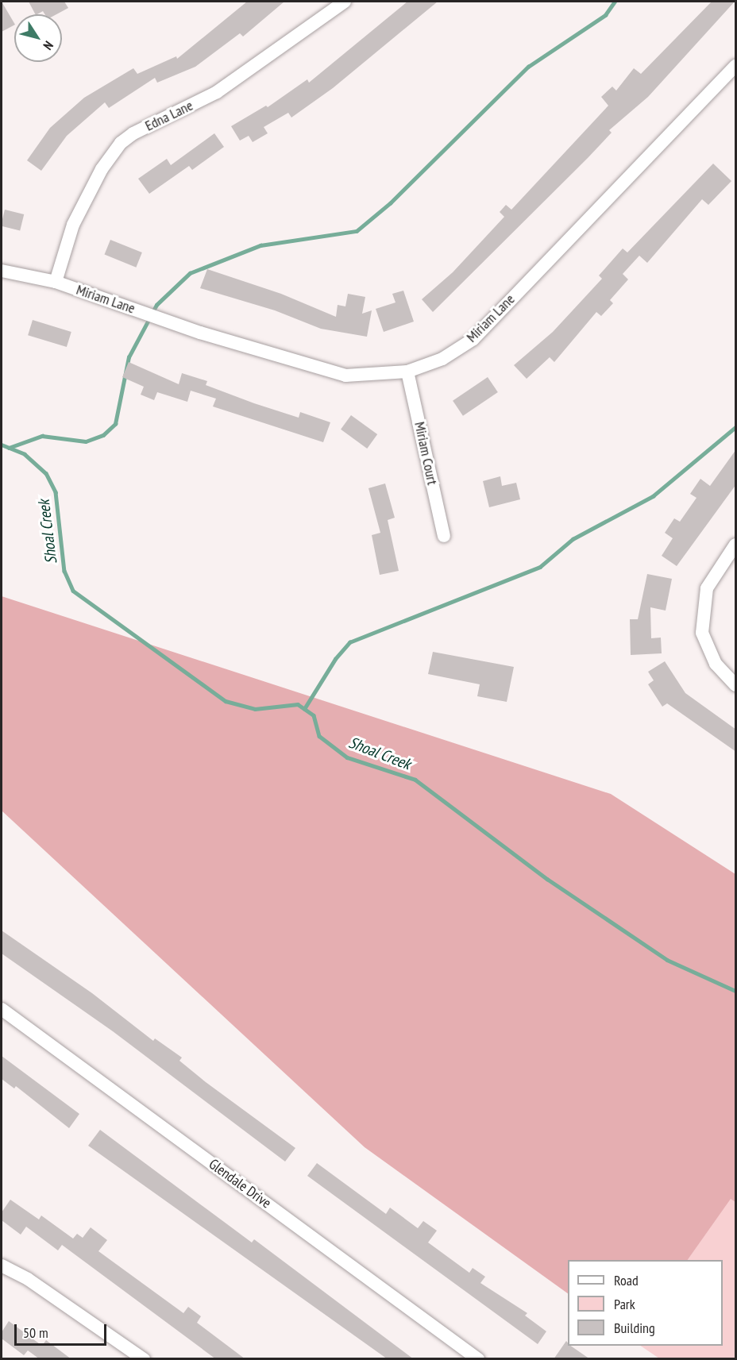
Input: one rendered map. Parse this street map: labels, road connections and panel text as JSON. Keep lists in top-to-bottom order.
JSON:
{
  "streets": {
    "street": [
      "Edna Lane",
      "Miriam Lane",
      "Miriam Court",
      "Glendale Drive"
    ]
  },
  "crossings": [
    ["Edna Lane", "Miriam Lane"],
    ["Miriam Lane", "Miriam Court"]
  ],
  "water": ["Shoal Creek"],
  "legend": ["Road", "Park", "Building"],
  "scale_bar": "50 m",
  "north": "bottom right"
}
